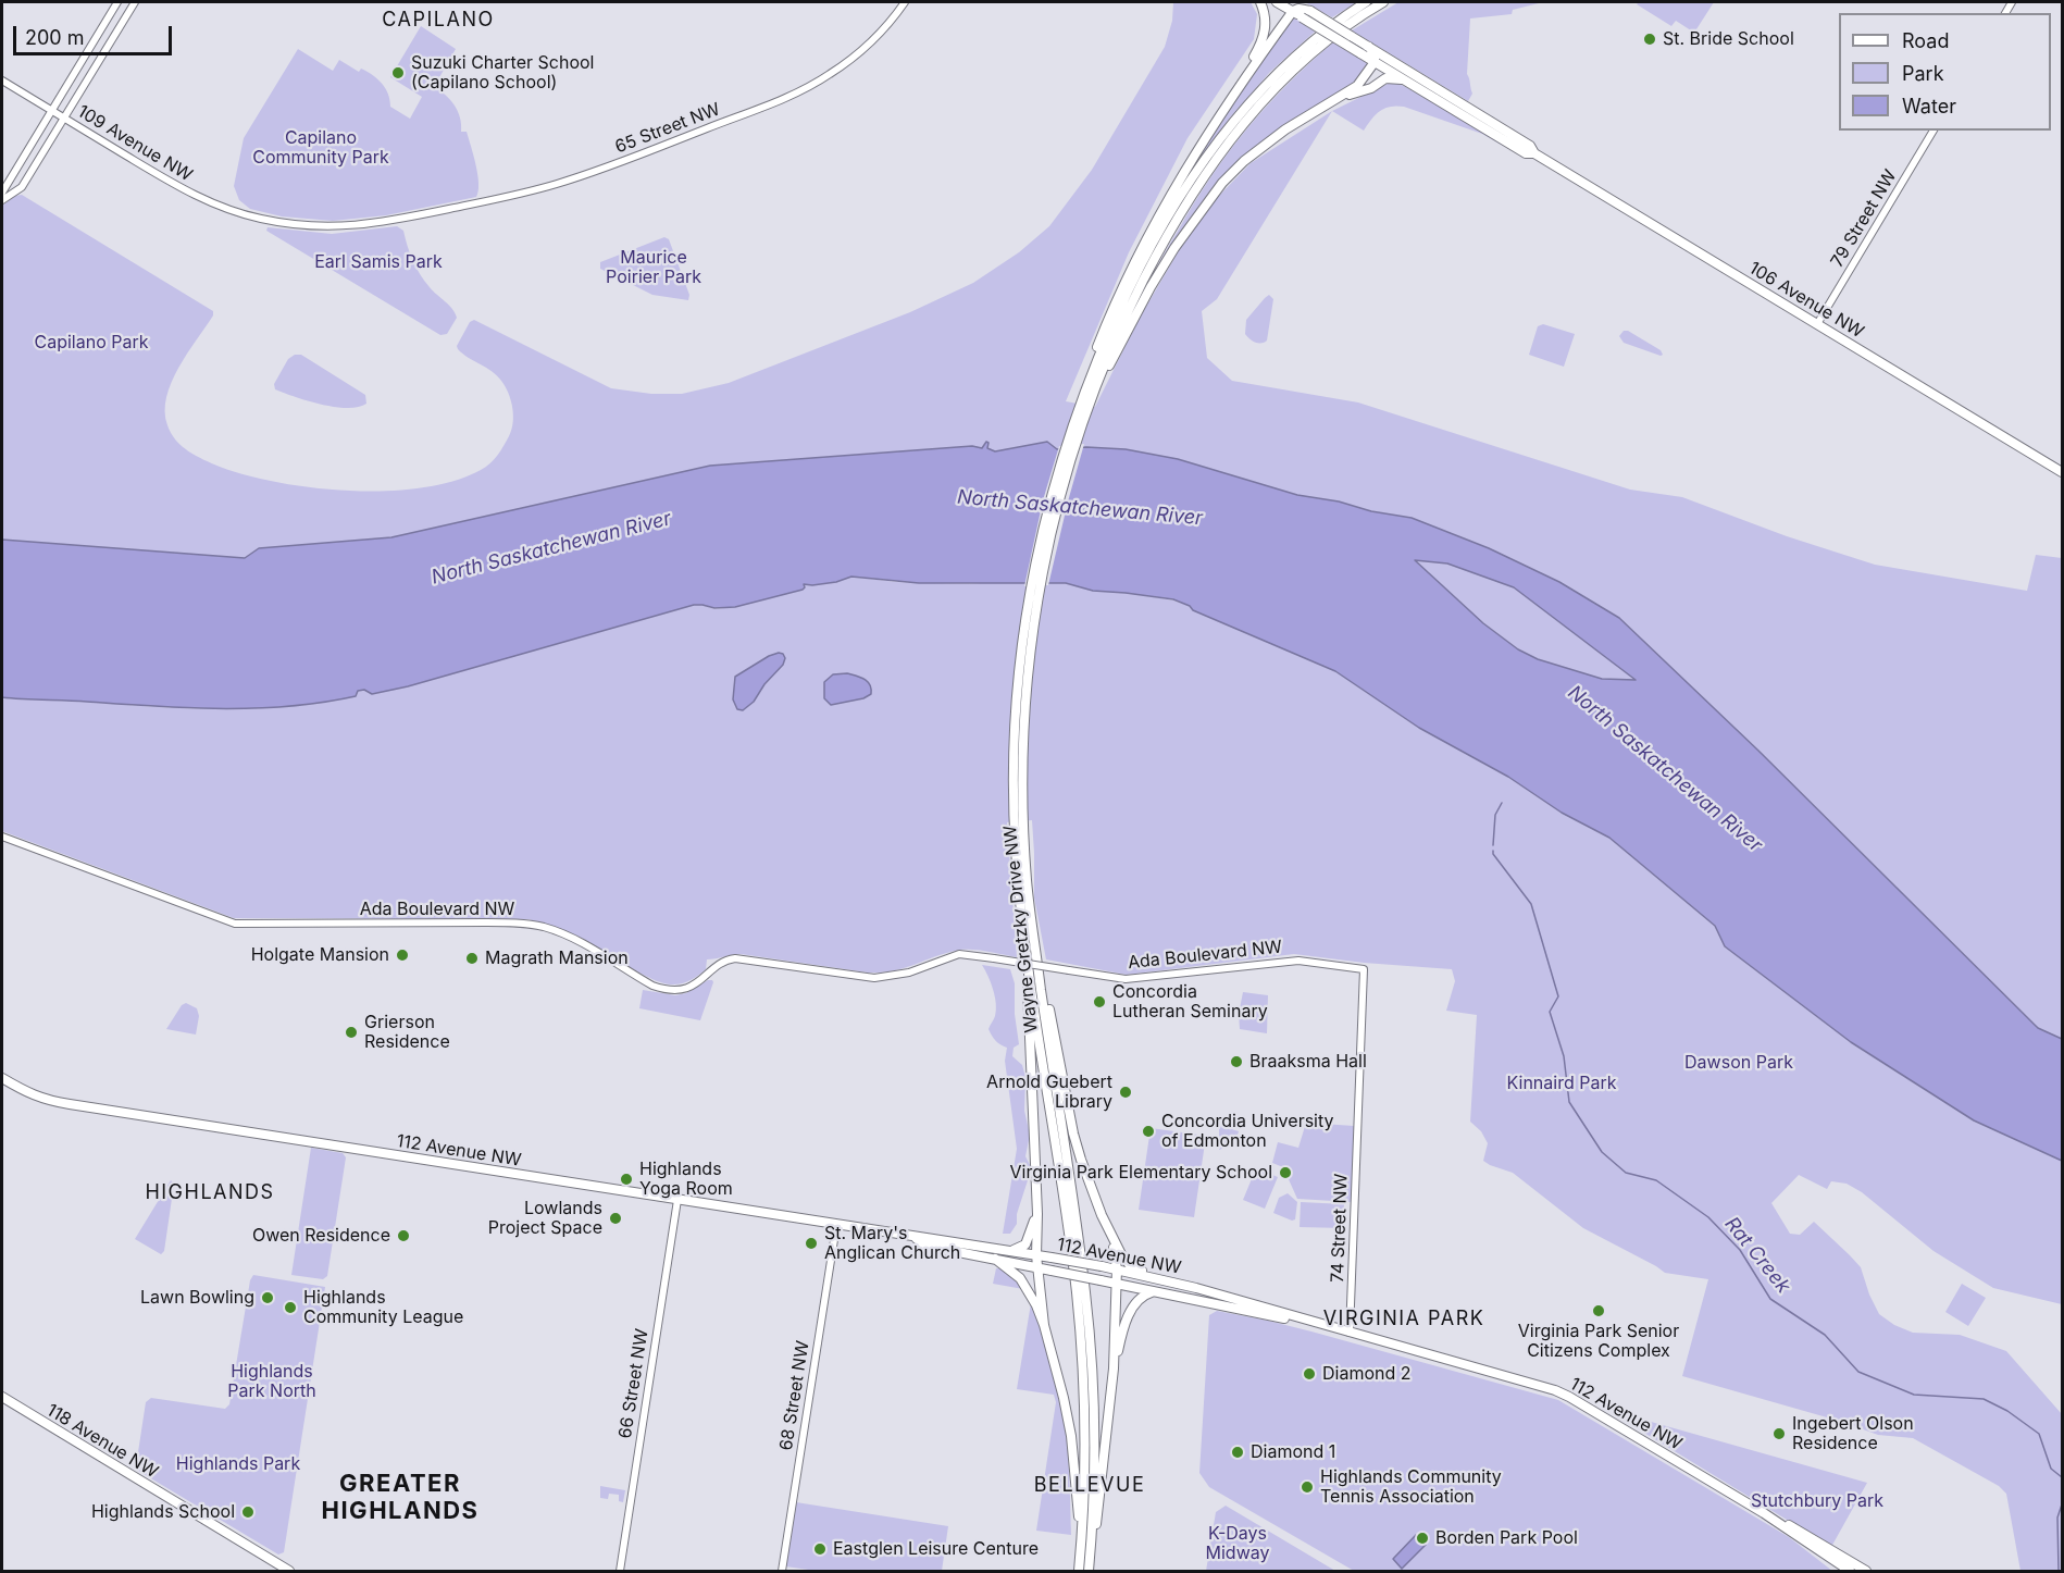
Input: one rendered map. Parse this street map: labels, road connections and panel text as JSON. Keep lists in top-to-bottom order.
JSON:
{
  "streets": {
    "main road": [
      "106 Avenue NW",
      "Wayne Gretzky Drive NW",
      "112 Avenue NW",
      "118 Avenue NW"
    ],
    "street": [
      "65 Street NW",
      "109 Avenue NW",
      "79 Street NW",
      "Ada Boulevard NW",
      "74 Street NW",
      "66 Street NW",
      "68 Street NW"
    ]
  },
  "crossings": [
    ["65 Street NW", "109 Avenue NW"],
    ["79 Street NW", "106 Avenue NW"],
    ["Ada Boulevard NW", "74 Street NW"],
    ["112 Avenue NW", "74 Street NW"],
    ["112 Avenue NW", "66 Street NW"],
    ["112 Avenue NW", "68 Street NW"]
  ],
  "districts": [
    "CAPILANO",
    "HIGHLANDS",
    "VIRGINIA PARK",
    "GREATER HIGHLANDS",
    "BELLEVUE"
  ],
  "water": ["North Saskatchewan River", "Rat Creek"],
  "parks": [
    "Capilano Community Park",
    "Maurice Poirier Park",
    "Earl Samis Park",
    "Capilano Park",
    "Dawson Park",
    "Kinnaird Park",
    "Highlands Park North",
    "Highlands Park",
    "Stutchbury Park",
    "K-Days Midway"
  ],
  "places": [
    "St. Bride School",
    "Suzuki Charter School (Capilano School)",
    "Holgate Mansion",
    "Magrath Mansion",
    "Concordia Lutheran Seminary",
    "Grierson Residence",
    "Braaksma Hall",
    "Arnold Guebert Library",
    "Concordia University of Edmonton",
    "Virginia Park Elementary School",
    "Highlands Yoga Room",
    "Lowlands Project Space",
    "Owen Residence",
    "St. Mary's Anglican Church",
    "Lawn Bowling",
    "Highlands Community League",
    "Virginia Park Senior Citizens Complex",
    "Diamond 2",
    "Ingebert Olson Residence",
    "Diamond 1",
    "Highlands Community Tennis Association",
    "Highlands School",
    "Borden Park Pool",
    "Eastglen Leisure Centure"
  ],
  "legend": ["Road", "Park", "Water"],
  "scale_bar": "200 m"
}
